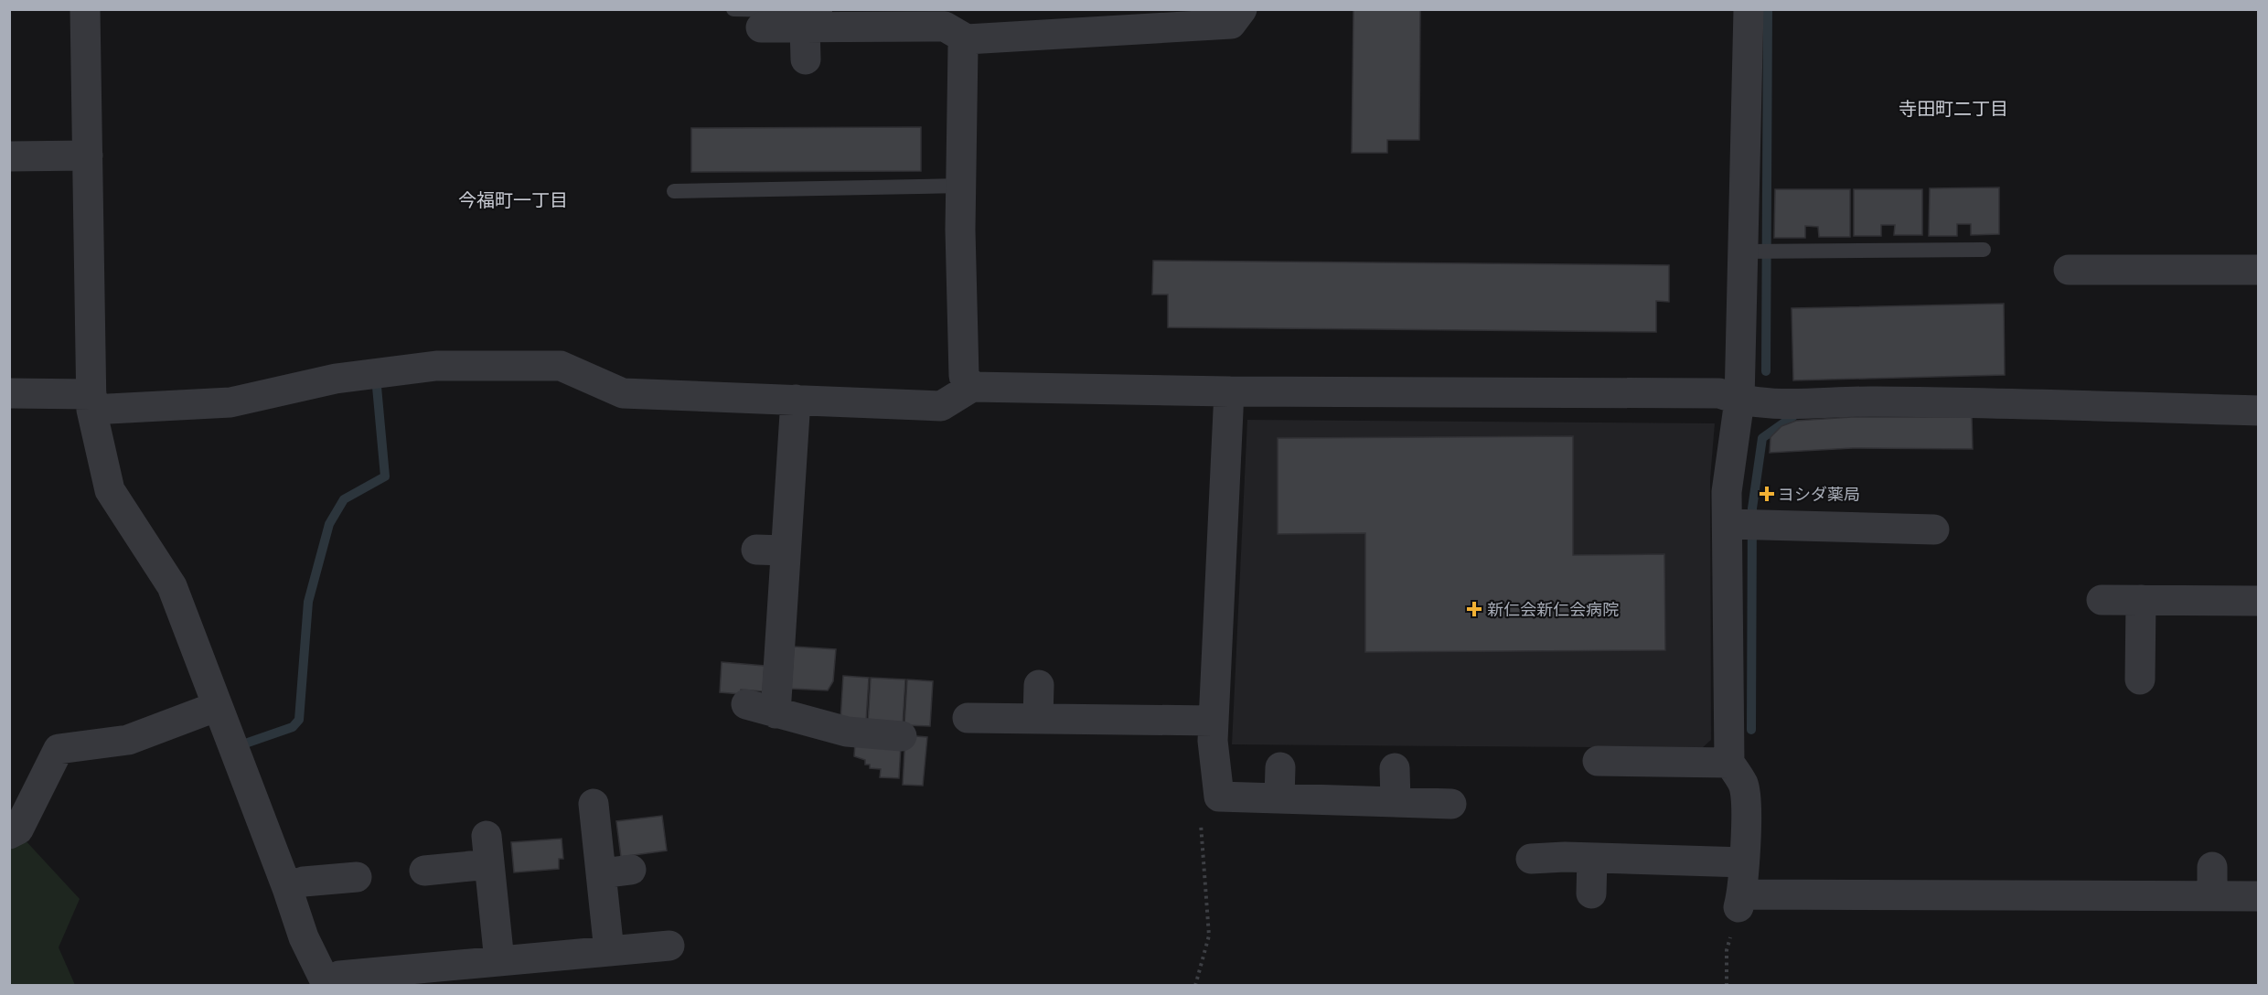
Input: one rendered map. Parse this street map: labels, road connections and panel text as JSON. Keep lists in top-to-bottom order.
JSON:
{
  "districts": ["寺田町二丁目", "今福町一丁目"],
  "places": {
    "health": ["ヨシダ薬局", "新仁会新仁会病院"]
  }
}
